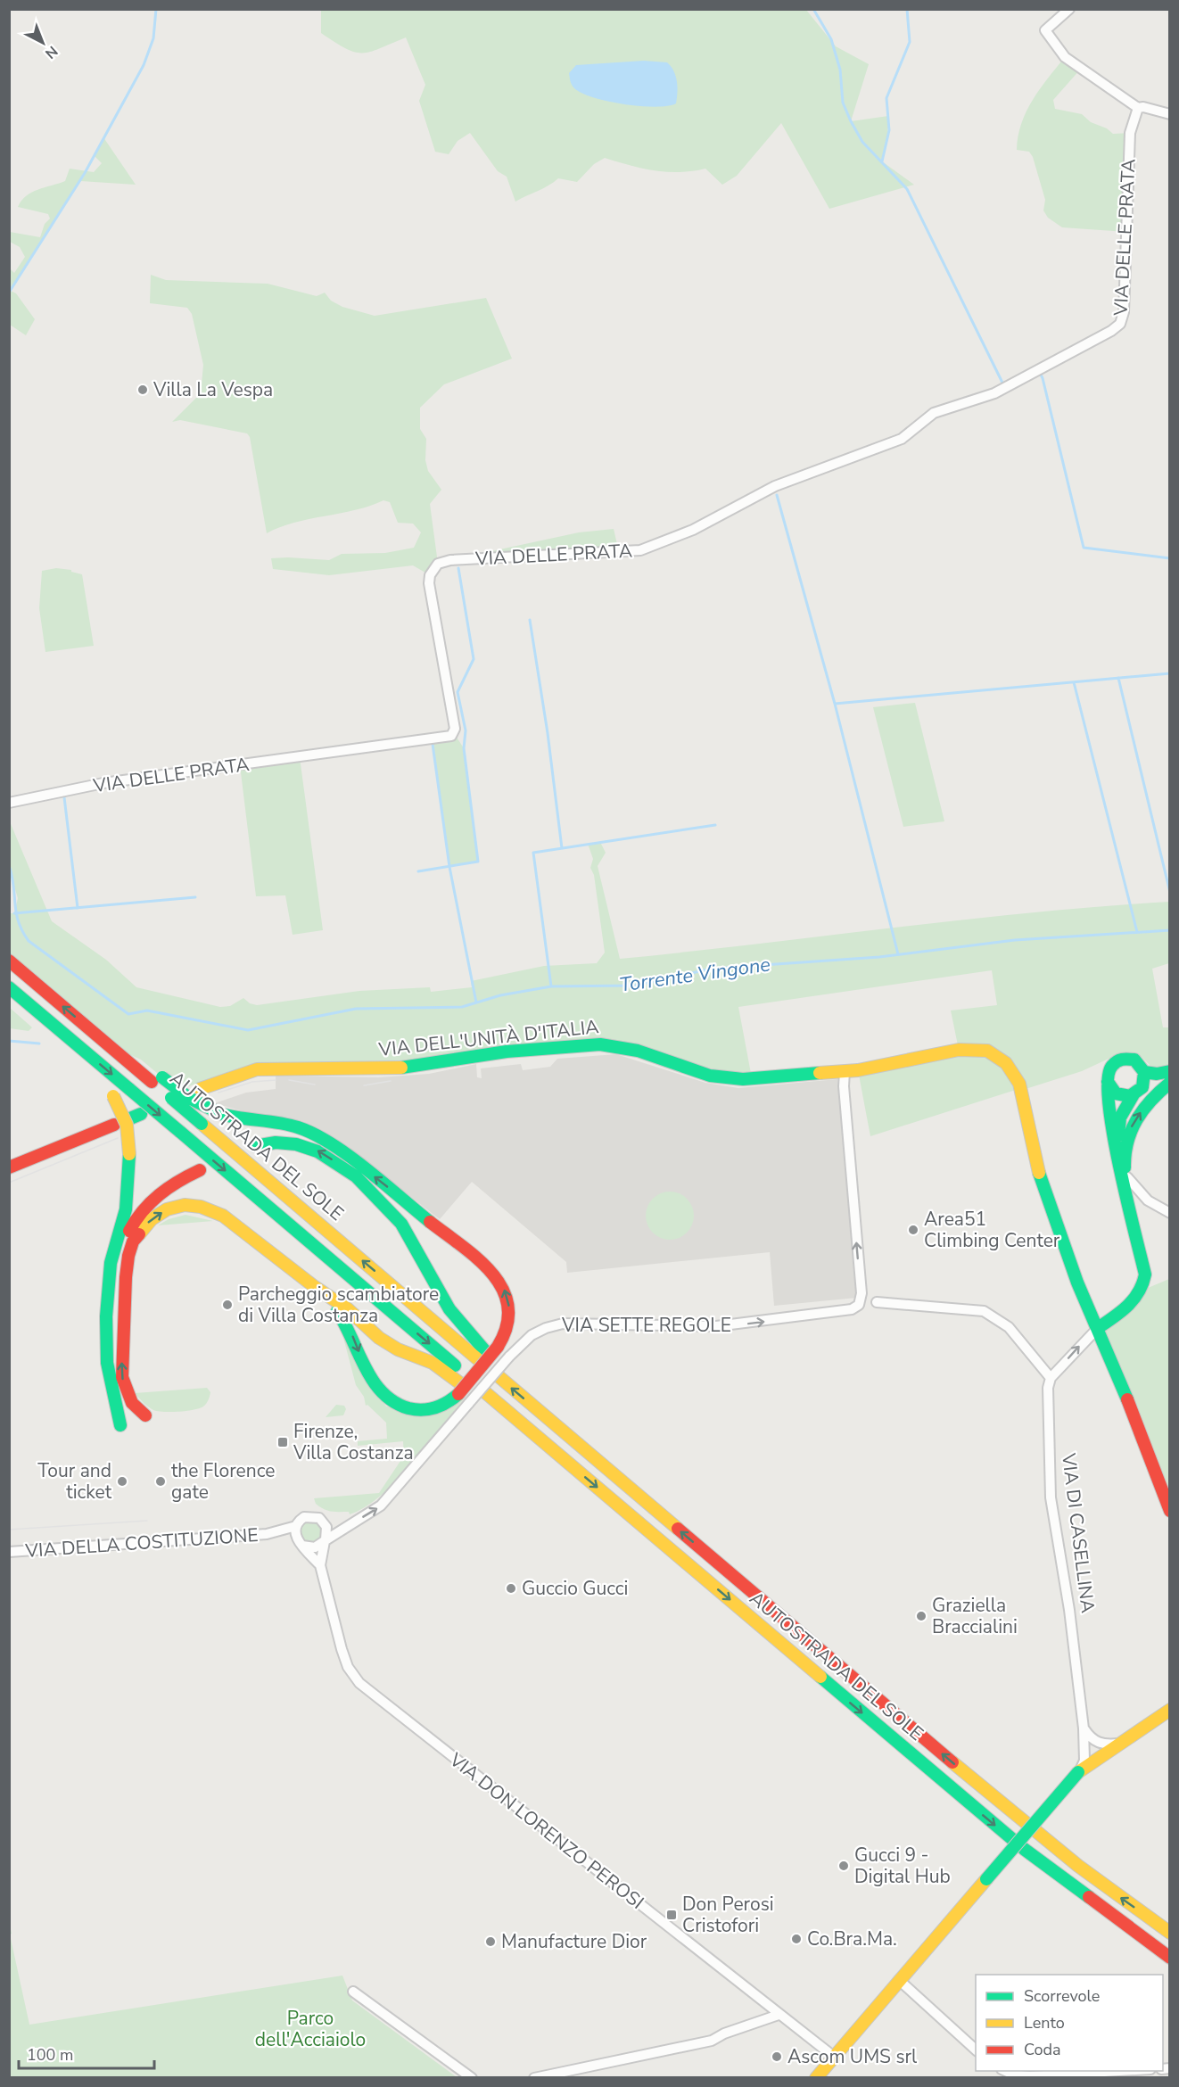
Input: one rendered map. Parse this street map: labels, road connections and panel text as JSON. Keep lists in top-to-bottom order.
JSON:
{
  "streets": {
    "main road": ["VIA DELL'UNITÀ D'ITALIA", "AUTOSTRADA DEL SOLE", "VIA DI CASELLINA"],
    "street": [
      "VIA DELLE PRATA",
      "VIA SETTE REGOLE",
      "VIA DELLA COSTITUZIONE",
      "VIA DON LORENZO PEROSI"
    ]
  },
  "crossings": [
    ["VIA DELL'UNITÀ D'ITALIA", "VIA SETTE REGOLE"],
    ["AUTOSTRADA DEL SOLE", "VIA SETTE REGOLE"],
    ["VIA SETTE REGOLE", "VIA DELLA COSTITUZIONE"],
    ["VIA SETTE REGOLE", "VIA DON LORENZO PEROSI"],
    ["VIA DI CASELLINA", "VIA DON LORENZO PEROSI"],
    ["VIA DELLA COSTITUZIONE", "VIA DON LORENZO PEROSI"]
  ],
  "one_way": ["VIA SETTE REGOLE"],
  "water": ["Torrente Vingone"],
  "parks": ["Parco dell'Acciaiolo"],
  "places": {
    "other": [
      "Villa La Vespa",
      "Area51 Climbing Center",
      "Parcheggio scambiatore di Villa Costanza",
      "Tour and ticket",
      "the Florence gate",
      "Guccio Gucci",
      "Graziella Braccialini",
      "Gucci 9 - Digital Hub",
      "Co.Bra.Ma.",
      "Manufacture Dior",
      "Ascom UMS srl"
    ],
    "transit": ["Firenze, Villa Costanza", "Don Perosi Cristofori"]
  },
  "legend": ["Scorrevole", "Lento", "Coda"],
  "scale_bar": "100 m",
  "north": "bottom right"
}
